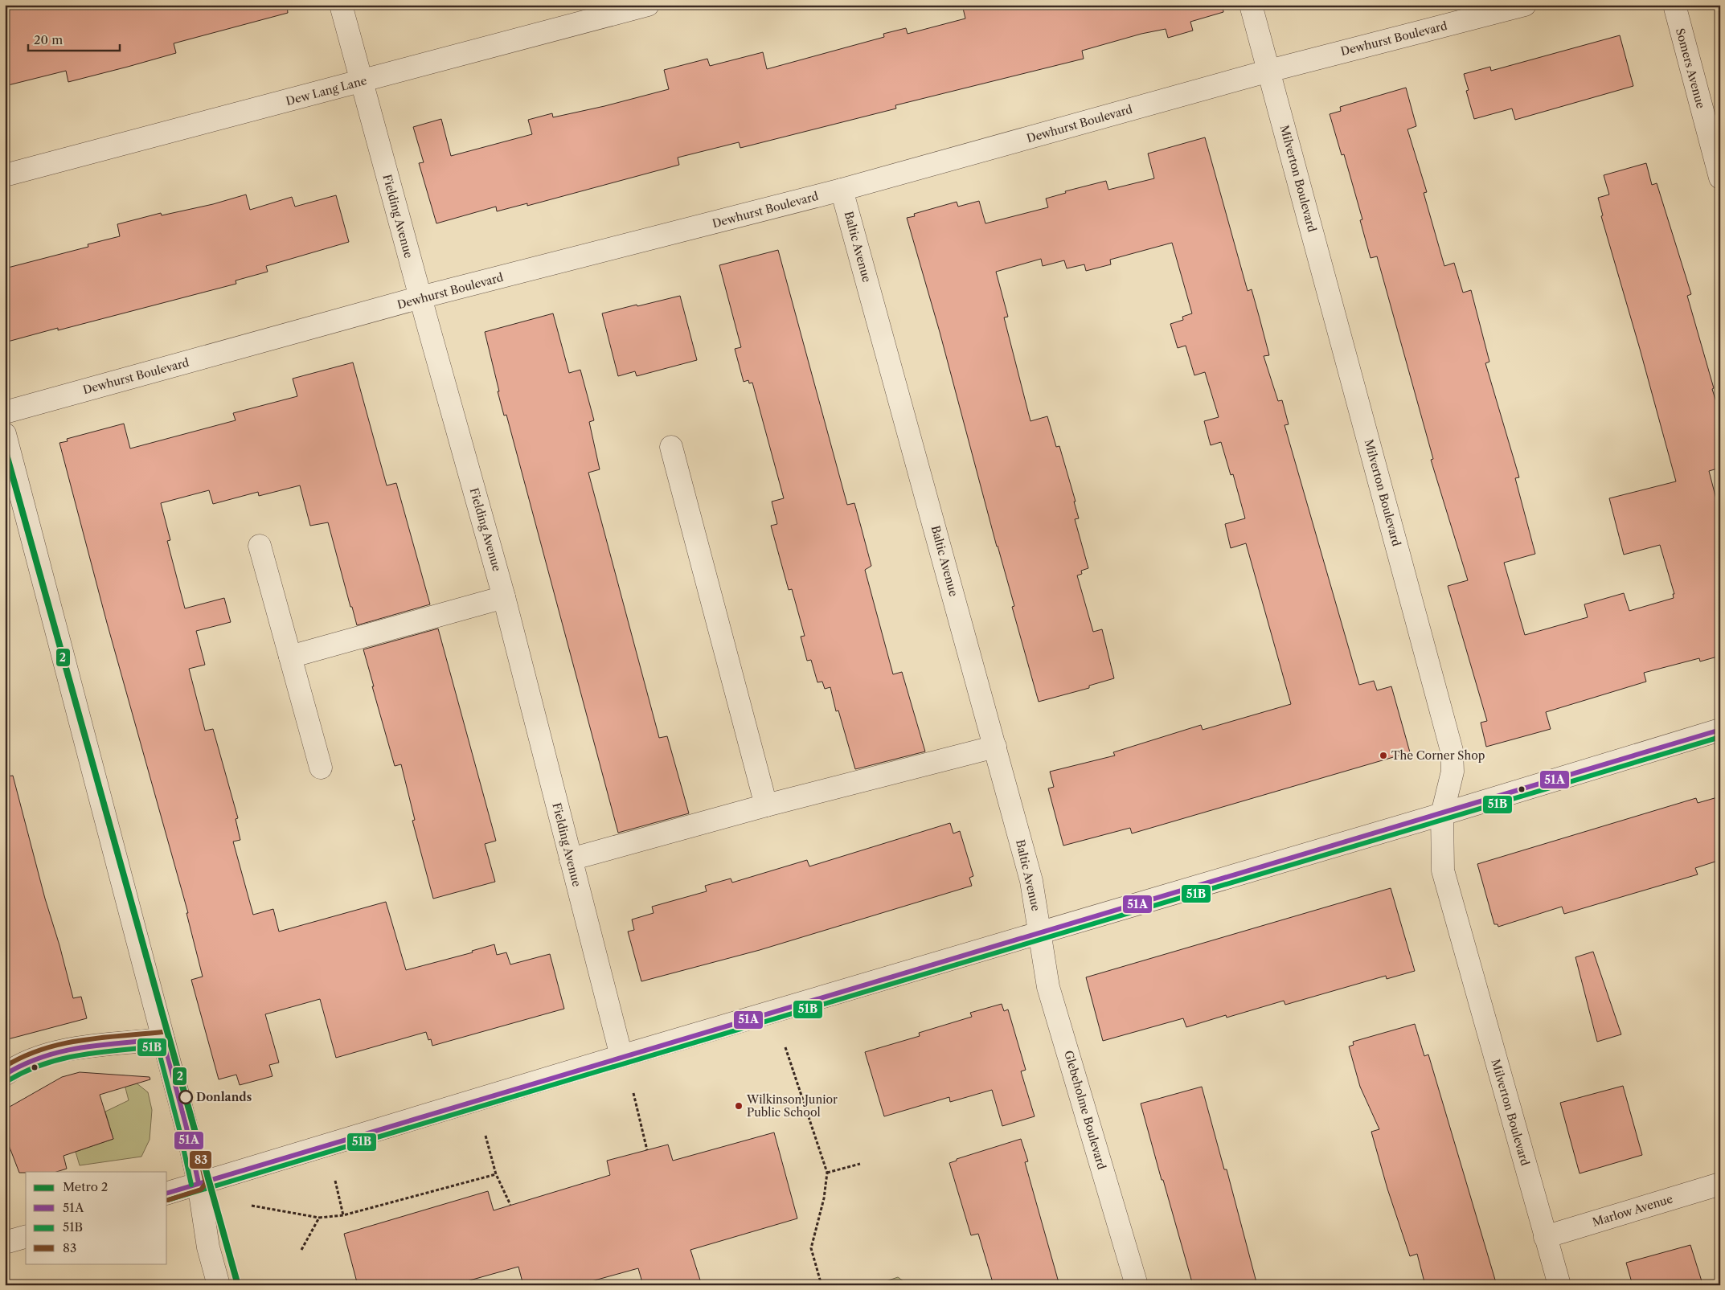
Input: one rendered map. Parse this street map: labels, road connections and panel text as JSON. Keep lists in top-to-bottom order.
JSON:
{
  "streets": {
    "street": [
      "Dewhurst Boulevard",
      "Somers Avenue",
      "Dew Lang Lane",
      "Milverton Boulevard",
      "Fielding Avenue",
      "Baltic Avenue",
      "Glebeholme Boulevard",
      "Marlow Avenue"
    ]
  },
  "crossings": [
    ["Dewhurst Boulevard", "Milverton Boulevard"],
    ["Dewhurst Boulevard", "Fielding Avenue"],
    ["Dewhurst Boulevard", "Baltic Avenue"],
    ["Dew Lang Lane", "Fielding Avenue"],
    ["Milverton Boulevard", "Marlow Avenue"],
    ["Baltic Avenue", "Glebeholme Boulevard"]
  ],
  "places": ["The Corner Shop", "Donlands", "Wilkinson Junior Public School"],
  "lines": [
    "metro line 2",
    "transit line 51A",
    "transit line 51B",
    "transit line 83"
  ],
  "legend": [
    "Metro 2",
    "51A",
    "51B",
    "83"
  ],
  "scale_bar": "20 m"
}
